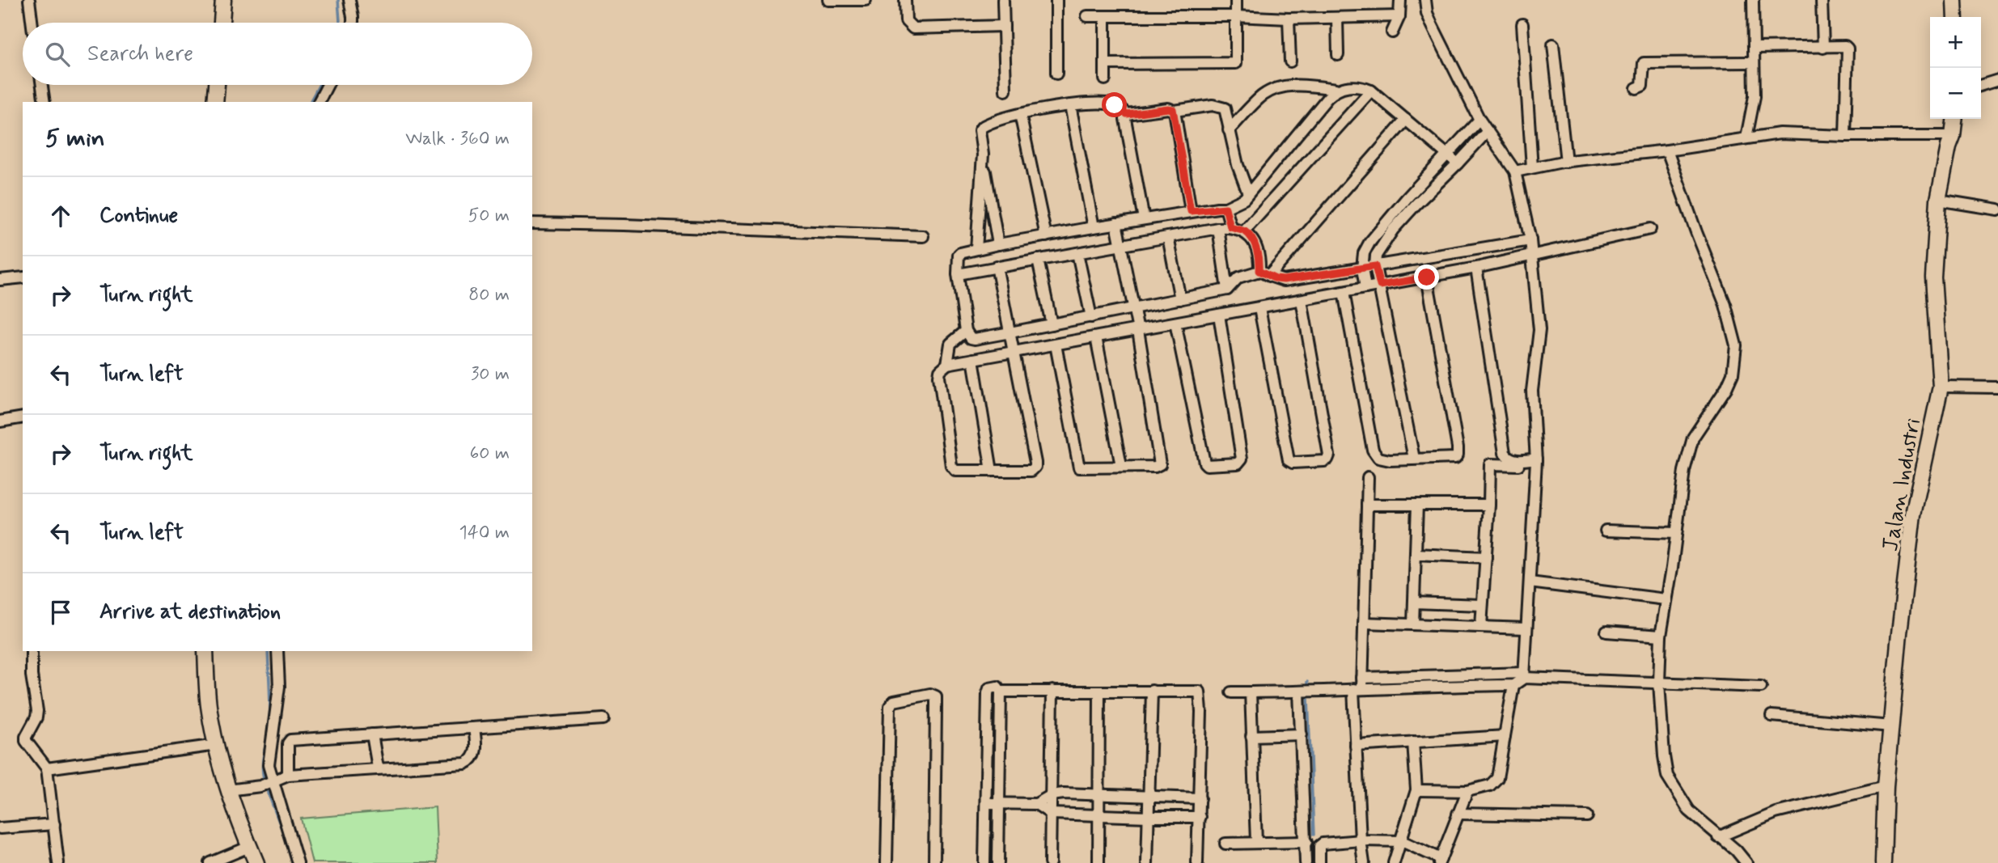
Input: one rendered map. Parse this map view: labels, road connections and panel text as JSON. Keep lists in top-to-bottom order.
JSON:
{
  "streets": {
    "street": ["Jalan Industri"]
  },
  "page": {
    "map_buttons": ["+", "−"],
    "search": "Search here",
    "heading": ["5 min", "Walk · 360 m"],
    "list": [
      ["Continue", "50 m"],
      ["Turn right", "80 m"],
      ["Turn left", "30 m"],
      ["Turn right", "60 m"],
      ["Turn left", "140 m"],
      "Arrive at destination"
    ]
  }
}
